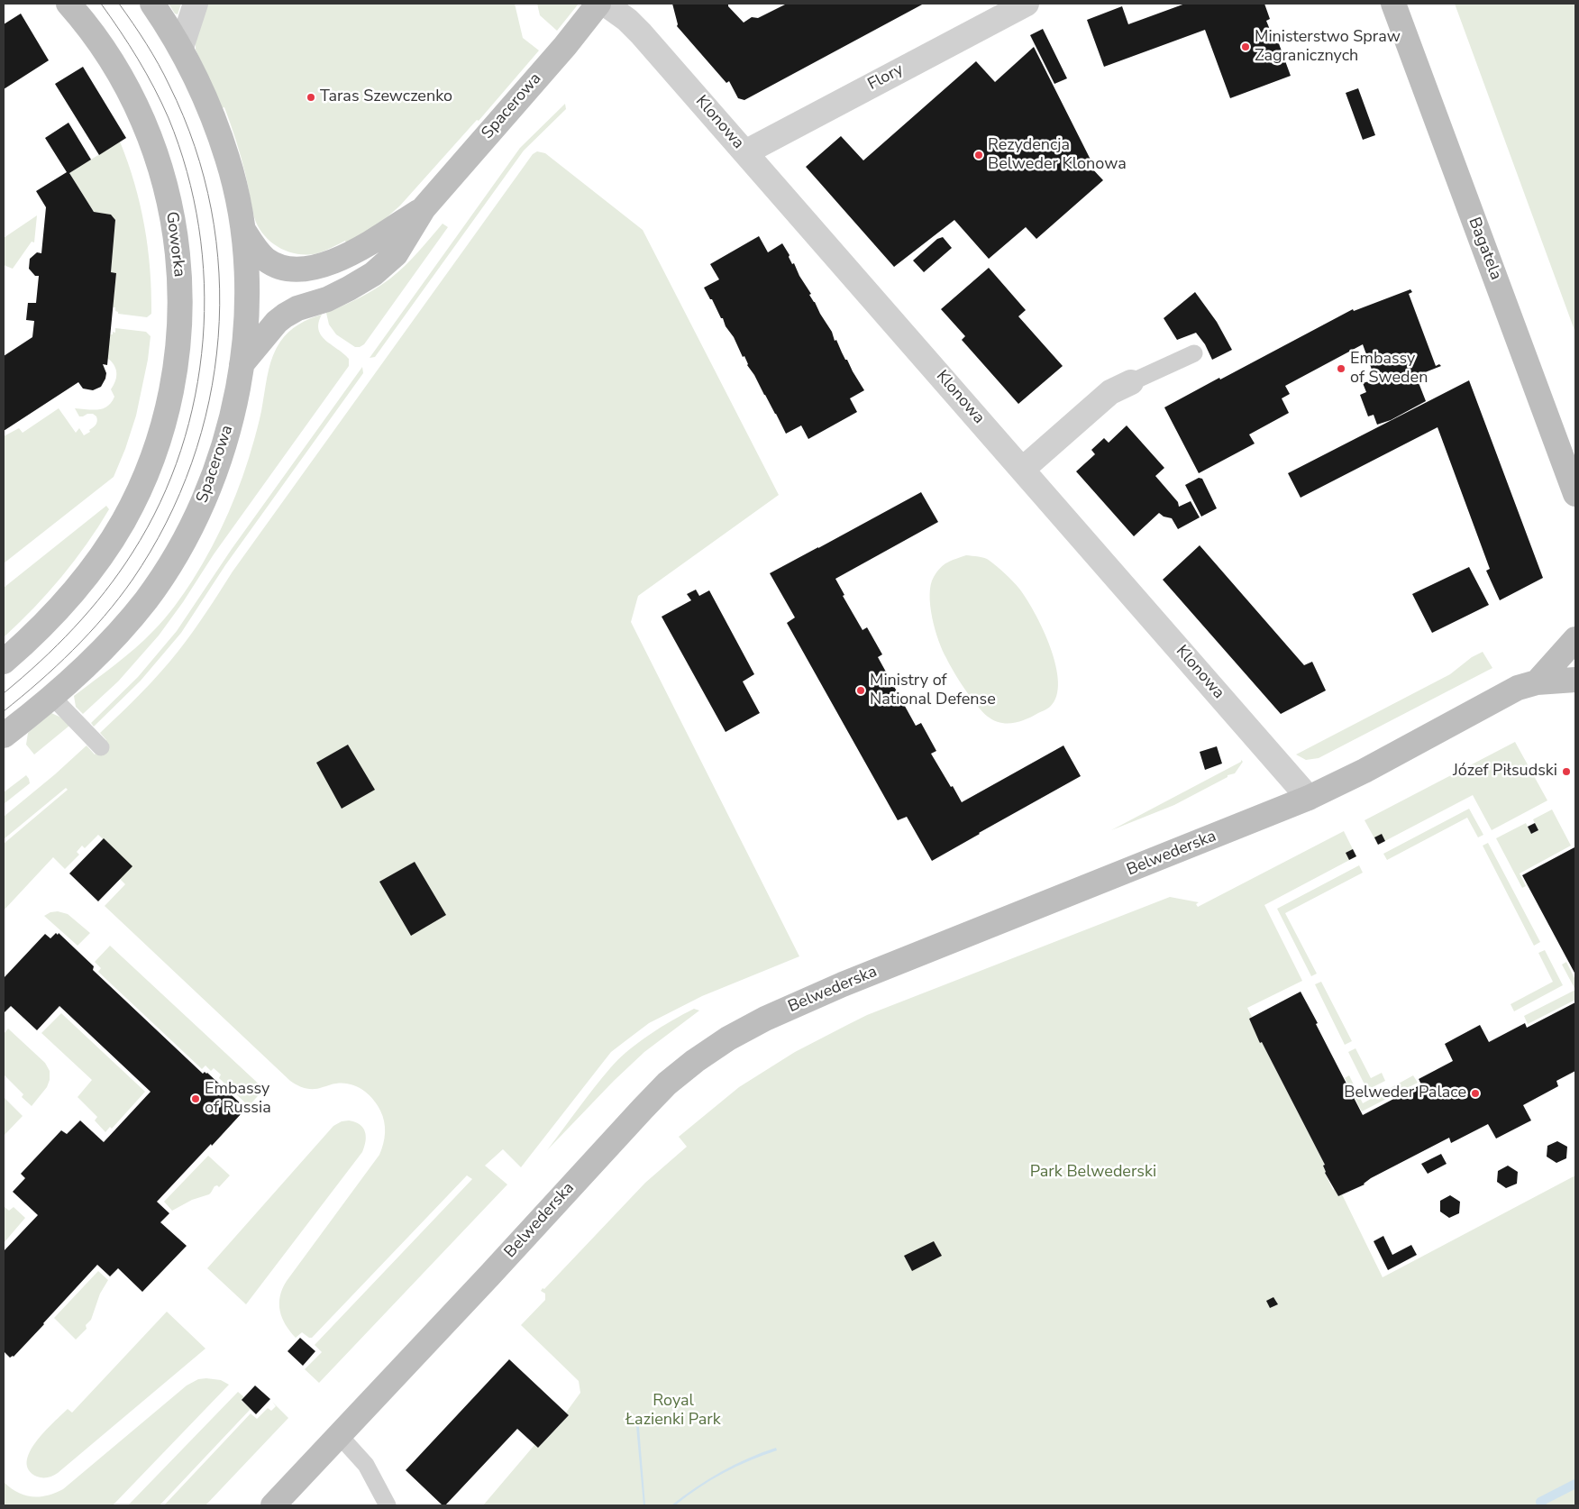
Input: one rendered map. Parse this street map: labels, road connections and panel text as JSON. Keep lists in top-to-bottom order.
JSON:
{
  "streets": {
    "street": [
      "Flory",
      "Spacerowa",
      "Klonowa",
      "Goworka",
      "Bagatela",
      "Belwederska"
    ]
  },
  "crossings": [
    ["Flory", "Klonowa"],
    ["Klonowa", "Belwederska"]
  ],
  "parks": ["Park Belwederski", "Royal Łazienki Park"],
  "places": [
    "Ministerstwo Spraw Zagranicznych",
    "Taras Szewczenko",
    "Rezydencja Belweder Klonowa",
    "Embassy of Sweden",
    "Ministry of National Defense",
    "Józef Piłsudski",
    "Belweder Palace",
    "Embassy of Russia"
  ]
}
